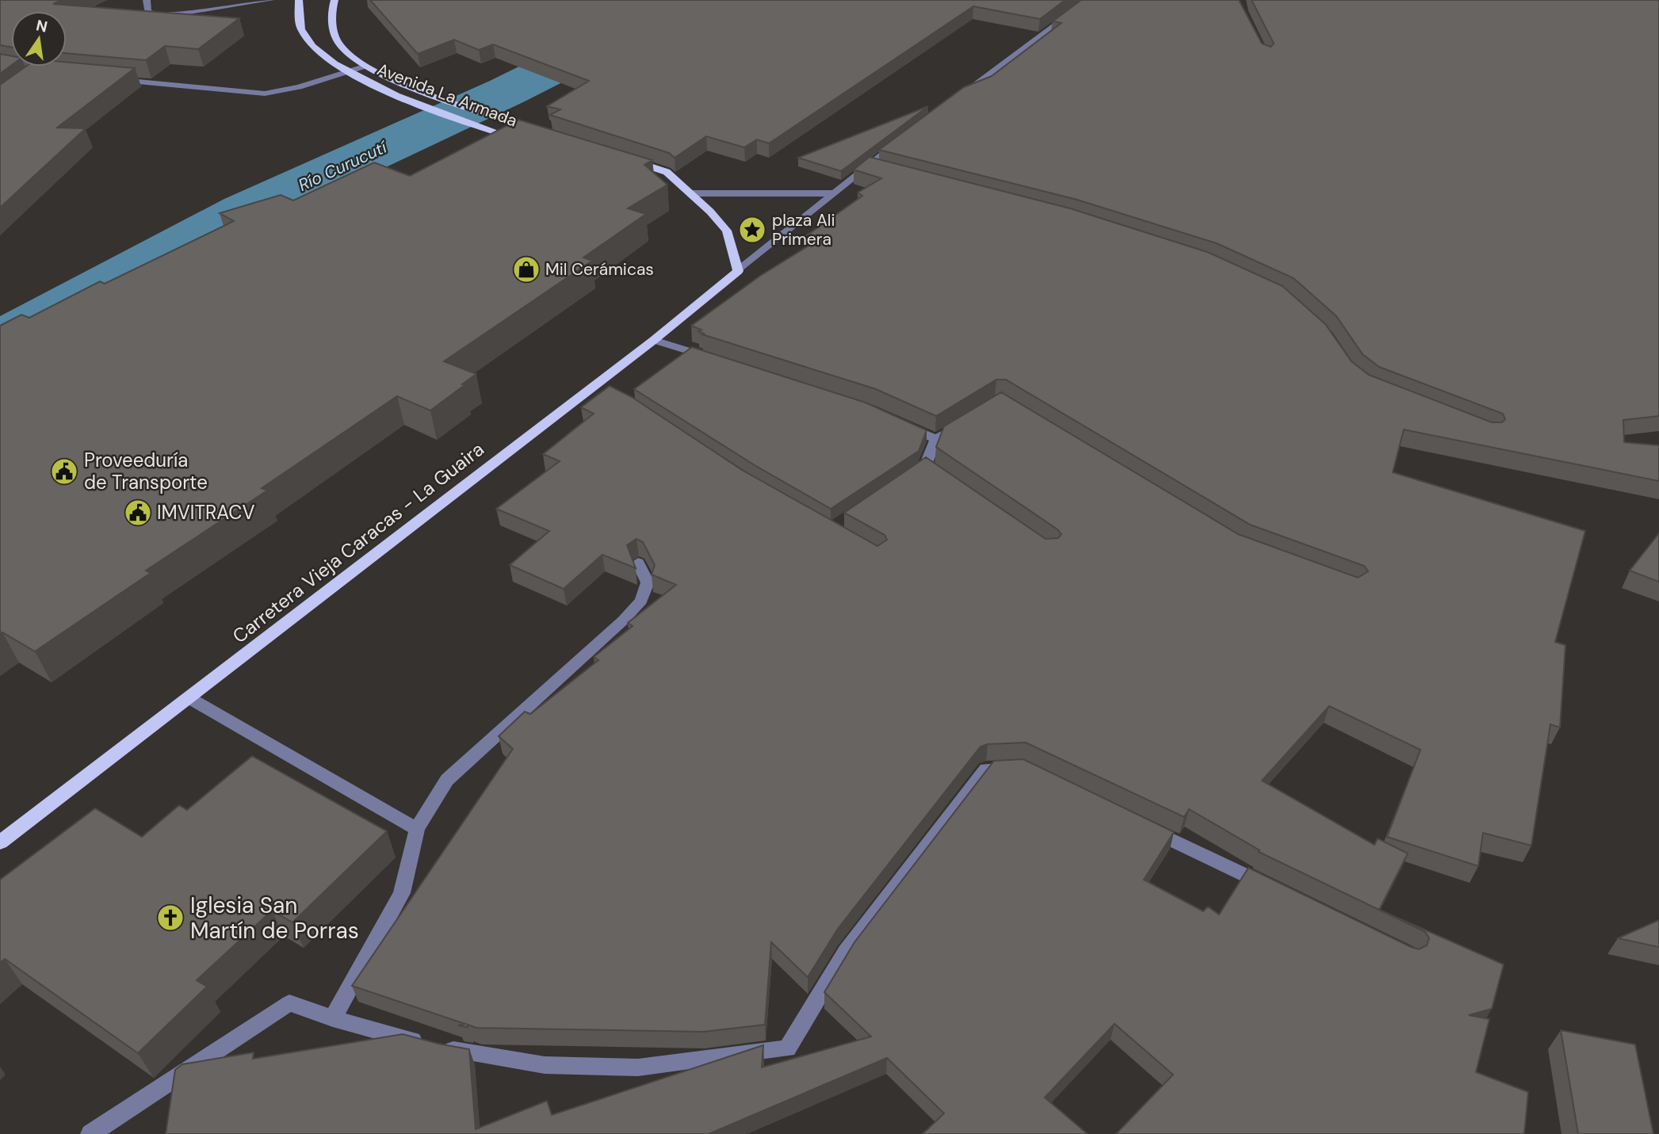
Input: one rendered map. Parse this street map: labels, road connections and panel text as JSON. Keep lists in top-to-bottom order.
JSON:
{
  "streets": {
    "main road": ["Avenida La Armada", "Carretera Vieja Caracas - La Guaira"]
  },
  "water": ["Río Curucutí"],
  "places": {
    "place": ["plaza Ali Primera"],
    "shop": ["Mil Cerámicas"],
    "public building": ["Proveeduría de Transporte", "IMVITRACV"],
    "church": ["Iglesia San Martín de Porras"]
  },
  "north": "top"
}
